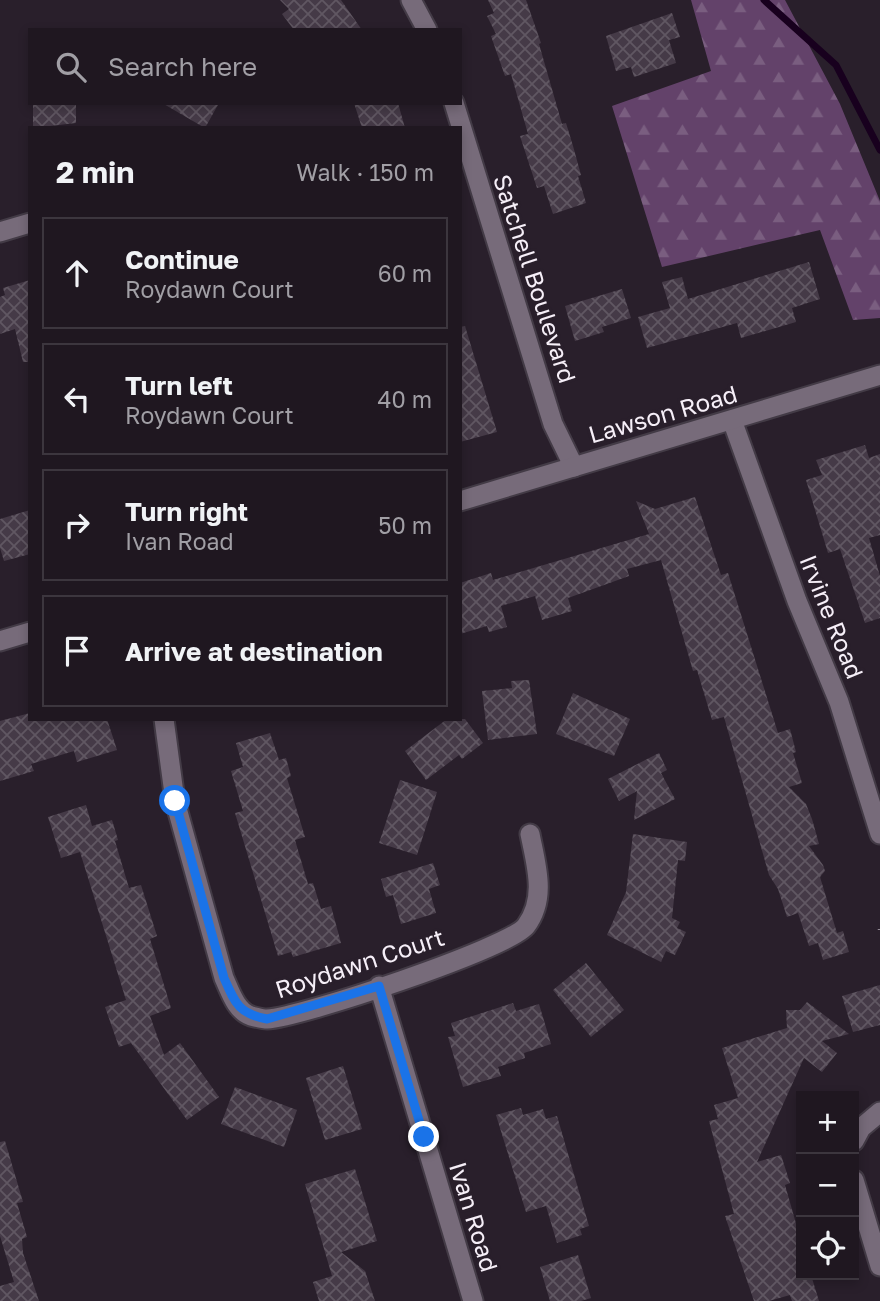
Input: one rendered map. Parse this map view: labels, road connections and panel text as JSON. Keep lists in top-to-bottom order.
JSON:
{
  "streets": {
    "street": [
      "Satchell Boulevard",
      "Lawson Road",
      "Irvine Road",
      "Roydawn Court",
      "Ivan Road"
    ]
  },
  "crossings": [
    ["Satchell Boulevard", "Lawson Road"],
    ["Lawson Road", "Irvine Road"],
    ["Roydawn Court", "Ivan Road"]
  ],
  "page": {
    "search": "Search here",
    "heading": ["2 min", "Walk · 150 m"],
    "list": [
      ["Continue", "Roydawn Court", "60 m"],
      ["Turn left", "Roydawn Court", "40 m"],
      ["Turn right", "Ivan Road", "50 m"],
      "Arrive at destination"
    ],
    "map_buttons": ["+", "−"]
  }
}
